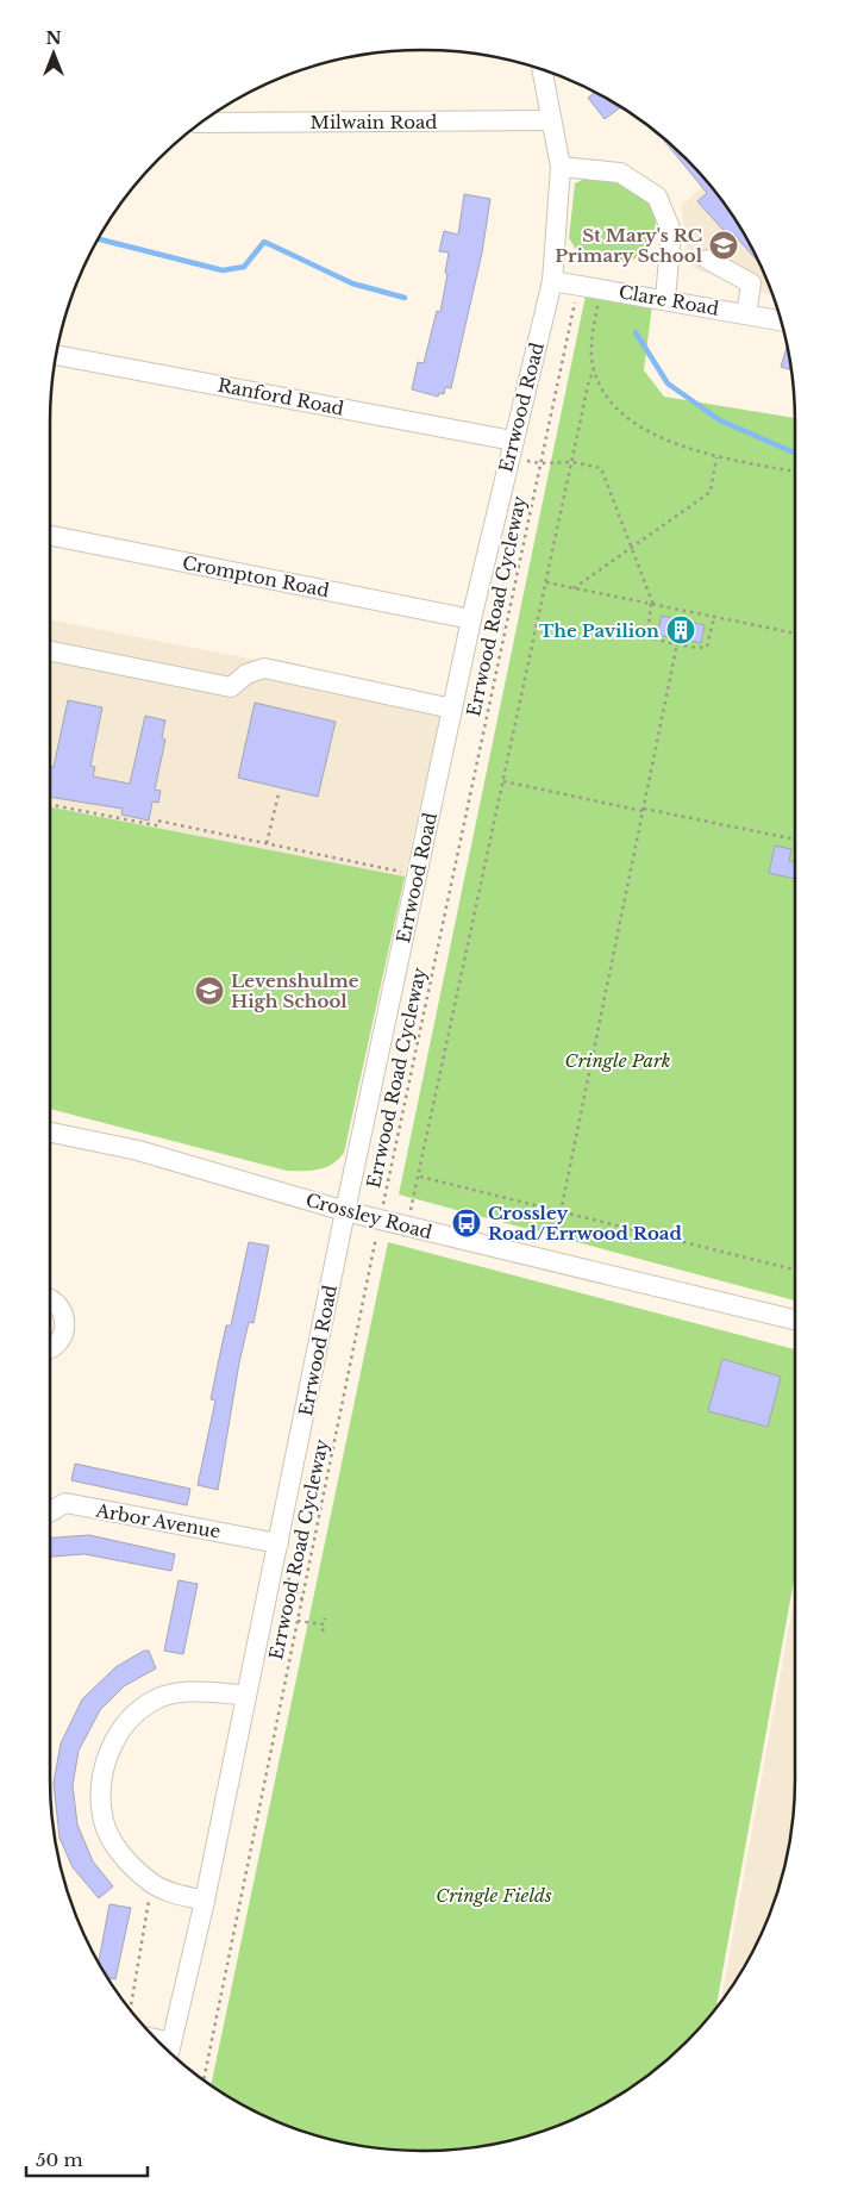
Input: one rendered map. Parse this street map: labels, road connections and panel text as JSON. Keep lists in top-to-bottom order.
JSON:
{
  "streets": {
    "street": [
      "Milwain Road",
      "Clare Road",
      "Ranford Road",
      "Errwood Road",
      "Crompton Road",
      "Crossley Road",
      "Arbor Avenue"
    ],
    "path": ["Errwood Road Cycleway"]
  },
  "crossings": [
    ["Milwain Road", "Errwood Road"],
    ["Clare Road", "Errwood Road"],
    ["Clare Road", "Errwood Road Cycleway"],
    ["Ranford Road", "Errwood Road"],
    ["Errwood Road", "Crompton Road"],
    ["Errwood Road", "Crossley Road"],
    ["Errwood Road", "Arbor Avenue"],
    ["Errwood Road Cycleway", "Crossley Road"]
  ],
  "parks": ["Cringle Park", "Cringle Fields"],
  "places": {
    "school or university": ["St Mary's RC Primary School", "Levenshulme High School"],
    "building": ["The Pavilion"],
    "bus stop": ["Crossley Road/Errwood Road"]
  },
  "scale_bar": "50 m",
  "north": "top"
}
